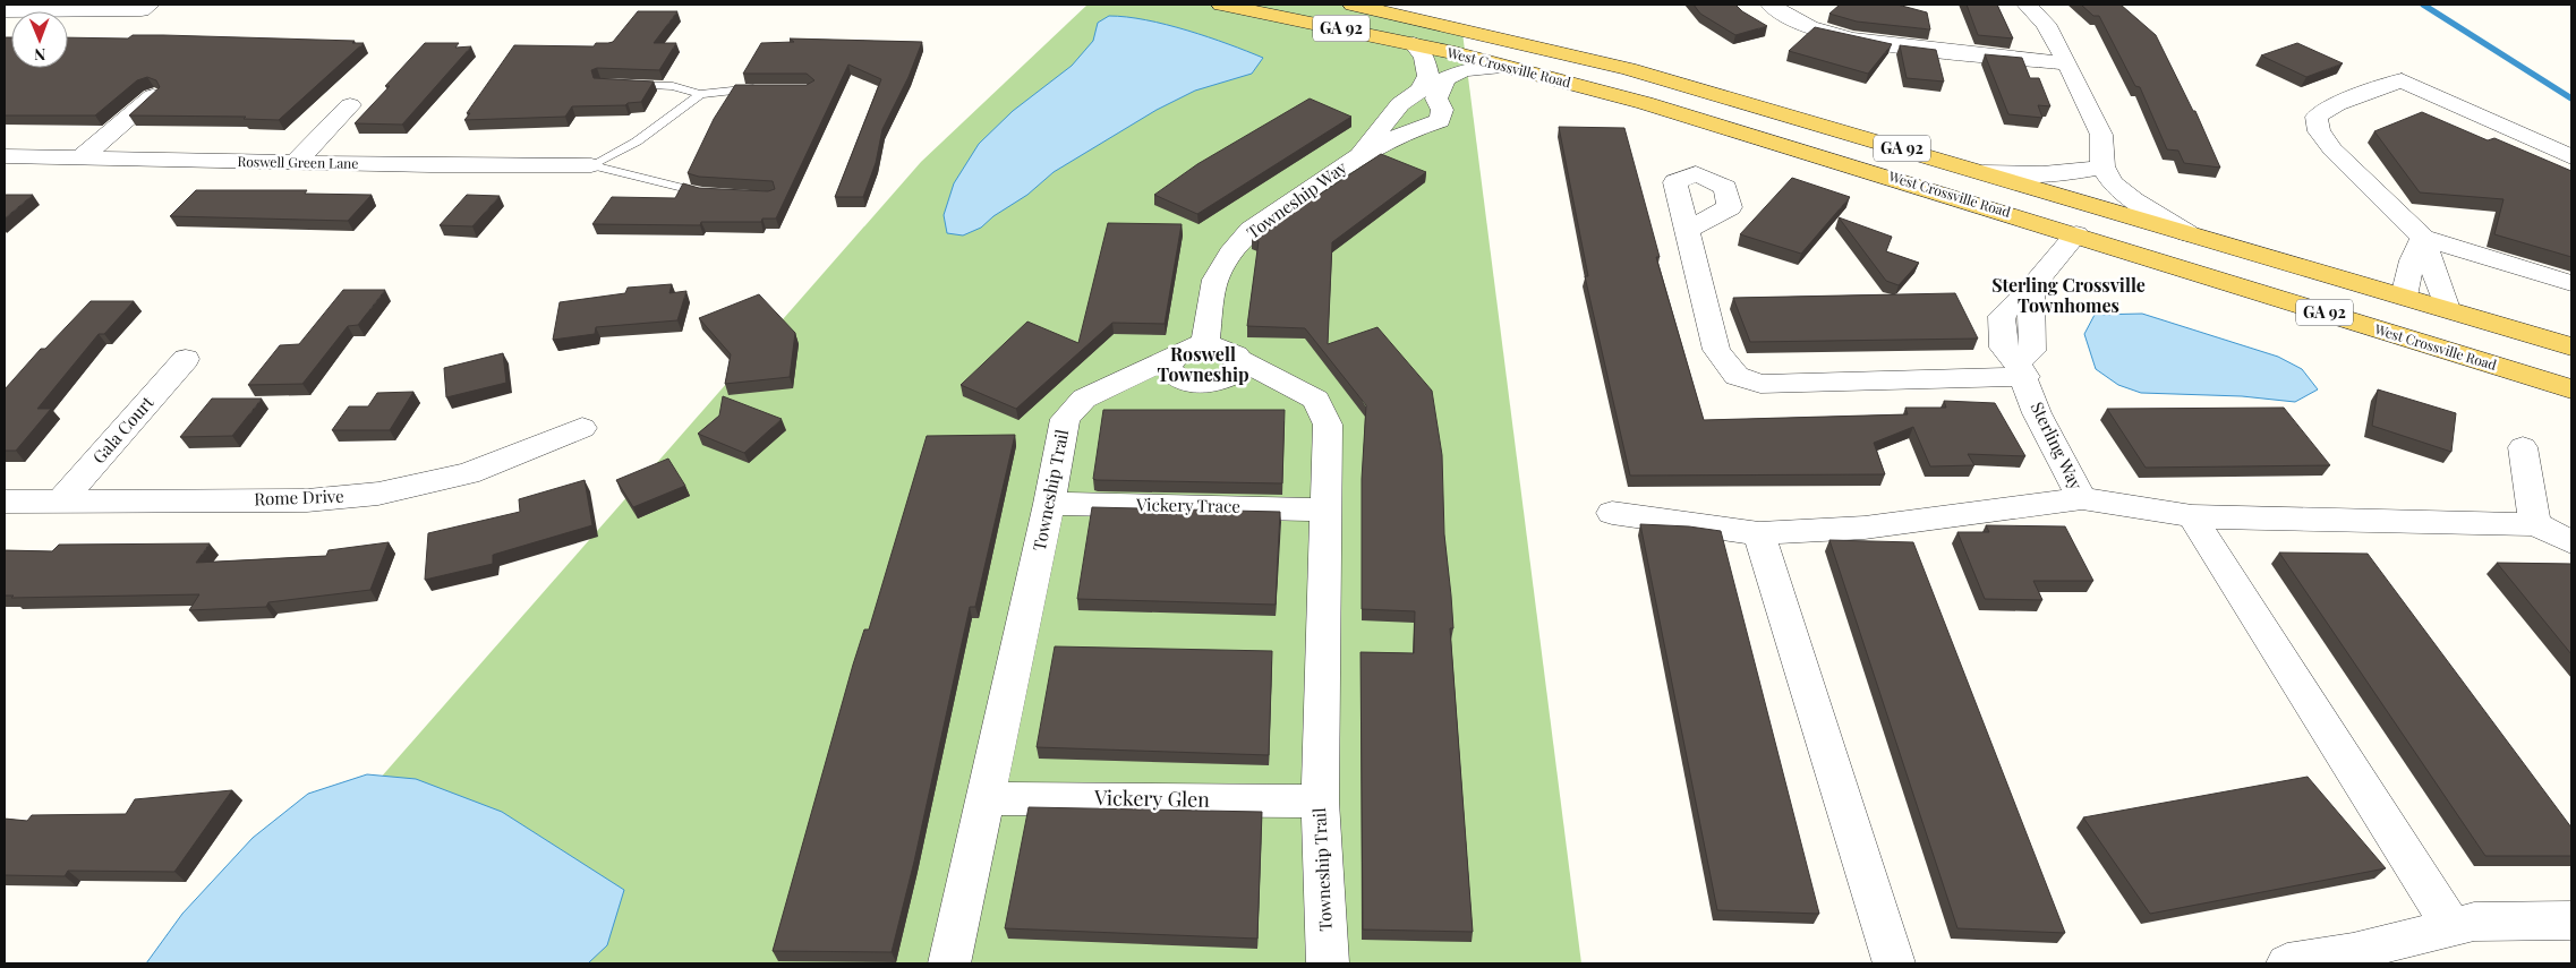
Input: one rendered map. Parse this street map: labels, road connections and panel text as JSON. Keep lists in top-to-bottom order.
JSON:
{
  "streets": {
    "main road": ["GA 92", "West Crossville Road"],
    "street": [
      "Roswell Green Lane",
      "Towneship Way",
      "Gala Court",
      "Sterling Way",
      "Towneship Trail",
      "Rome Drive",
      "Vickery Trace",
      "Vickery Glen"
    ]
  },
  "crossings": [
    ["Towneship Way", "Towneship Trail"],
    ["Gala Court", "Rome Drive"],
    ["Towneship Trail", "Vickery Trace"],
    ["Towneship Trail", "Vickery Glen"]
  ],
  "districts": ["Sterling Crossville Townhomes", "Roswell Towneship"],
  "north": "bottom"
}
